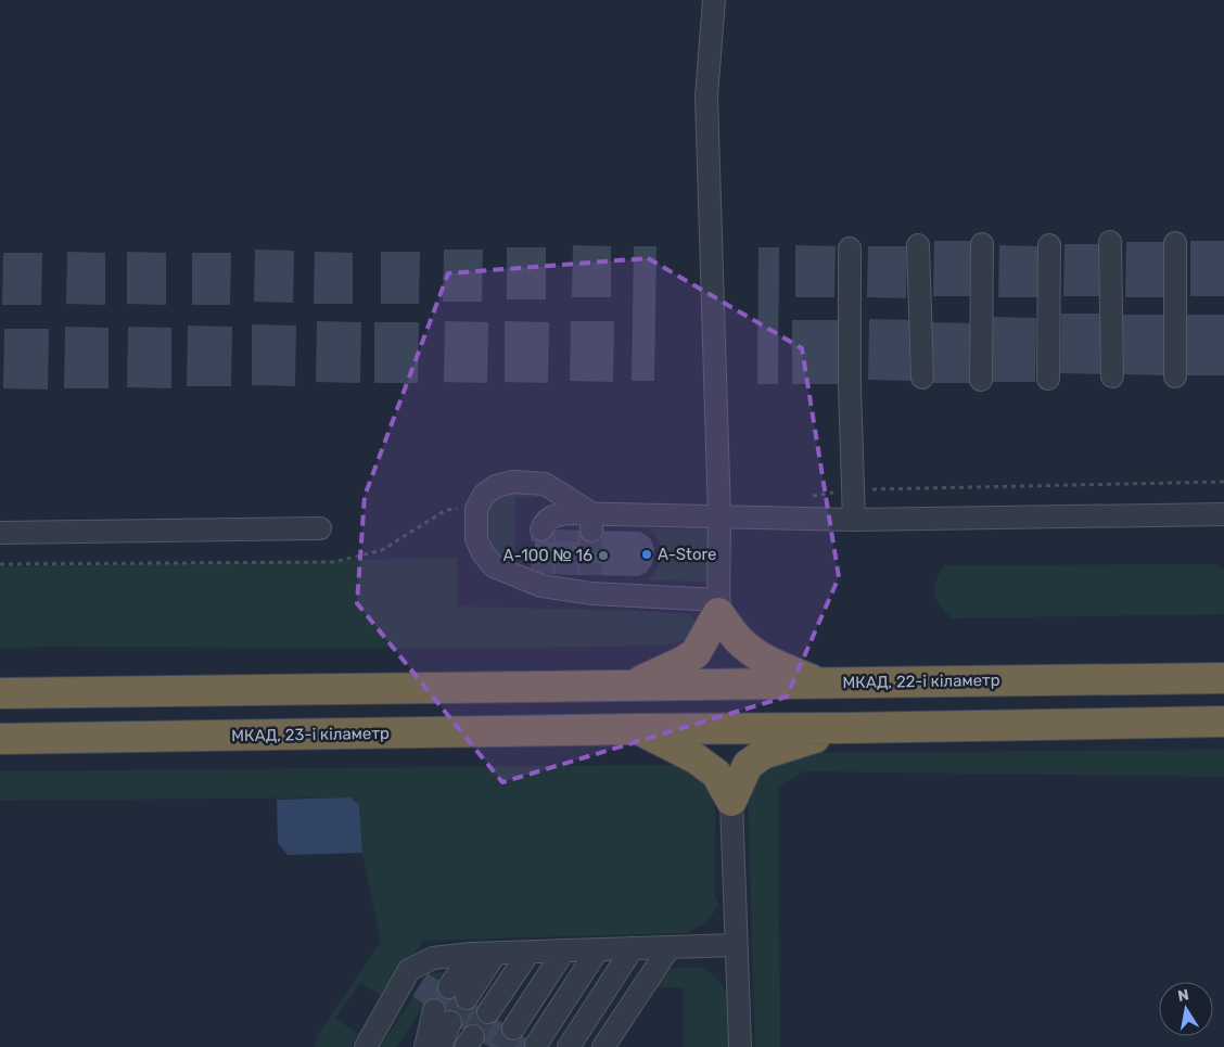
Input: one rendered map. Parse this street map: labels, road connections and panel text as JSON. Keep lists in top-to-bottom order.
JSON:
{
  "streets": {
    "highway": ["МКАД, 22-і кіламетр", "МКАД, 23-і кіламетр"]
  },
  "places": ["A-Store", "А-100 № 16"],
  "north": "top"
}
